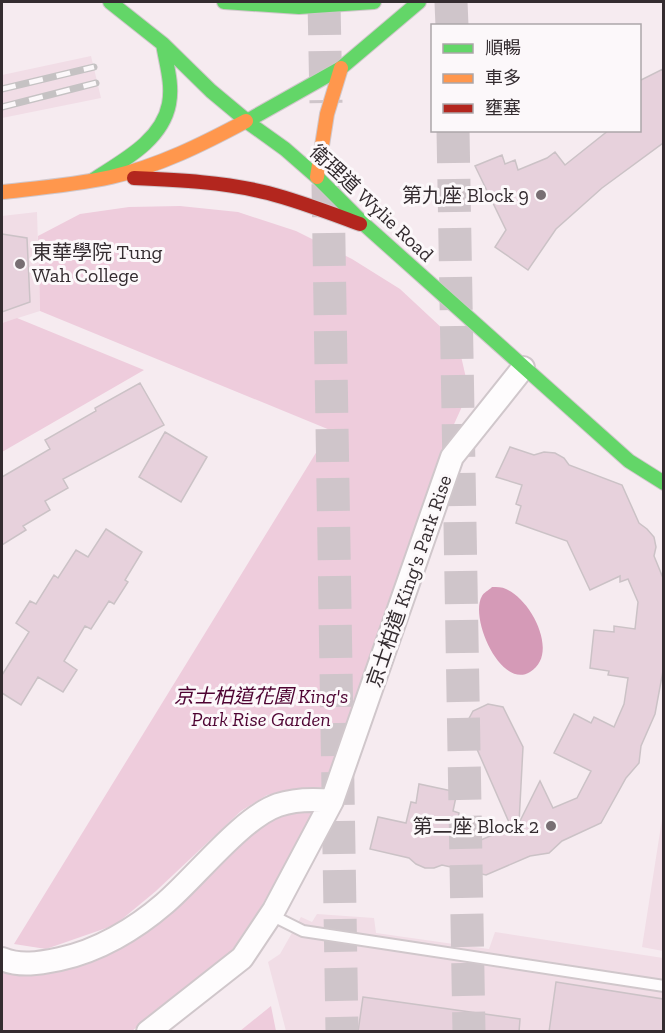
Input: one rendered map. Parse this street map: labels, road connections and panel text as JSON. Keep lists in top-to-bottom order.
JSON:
{
  "streets": {
    "main road": ["衛理道 Wylie Road"],
    "street": ["京士柏道 King's Park Rise"]
  },
  "crossings": [
    ["衛理道 Wylie Road", "京士柏道 King's Park Rise"]
  ],
  "parks": ["京士柏道花園 King's Park Rise Garden"],
  "places": ["第九座 Block 9", "東華學院 Tung Wah College", "第二座 Block 2"],
  "legend": ["順暢", "車多", "壅塞"]
}
